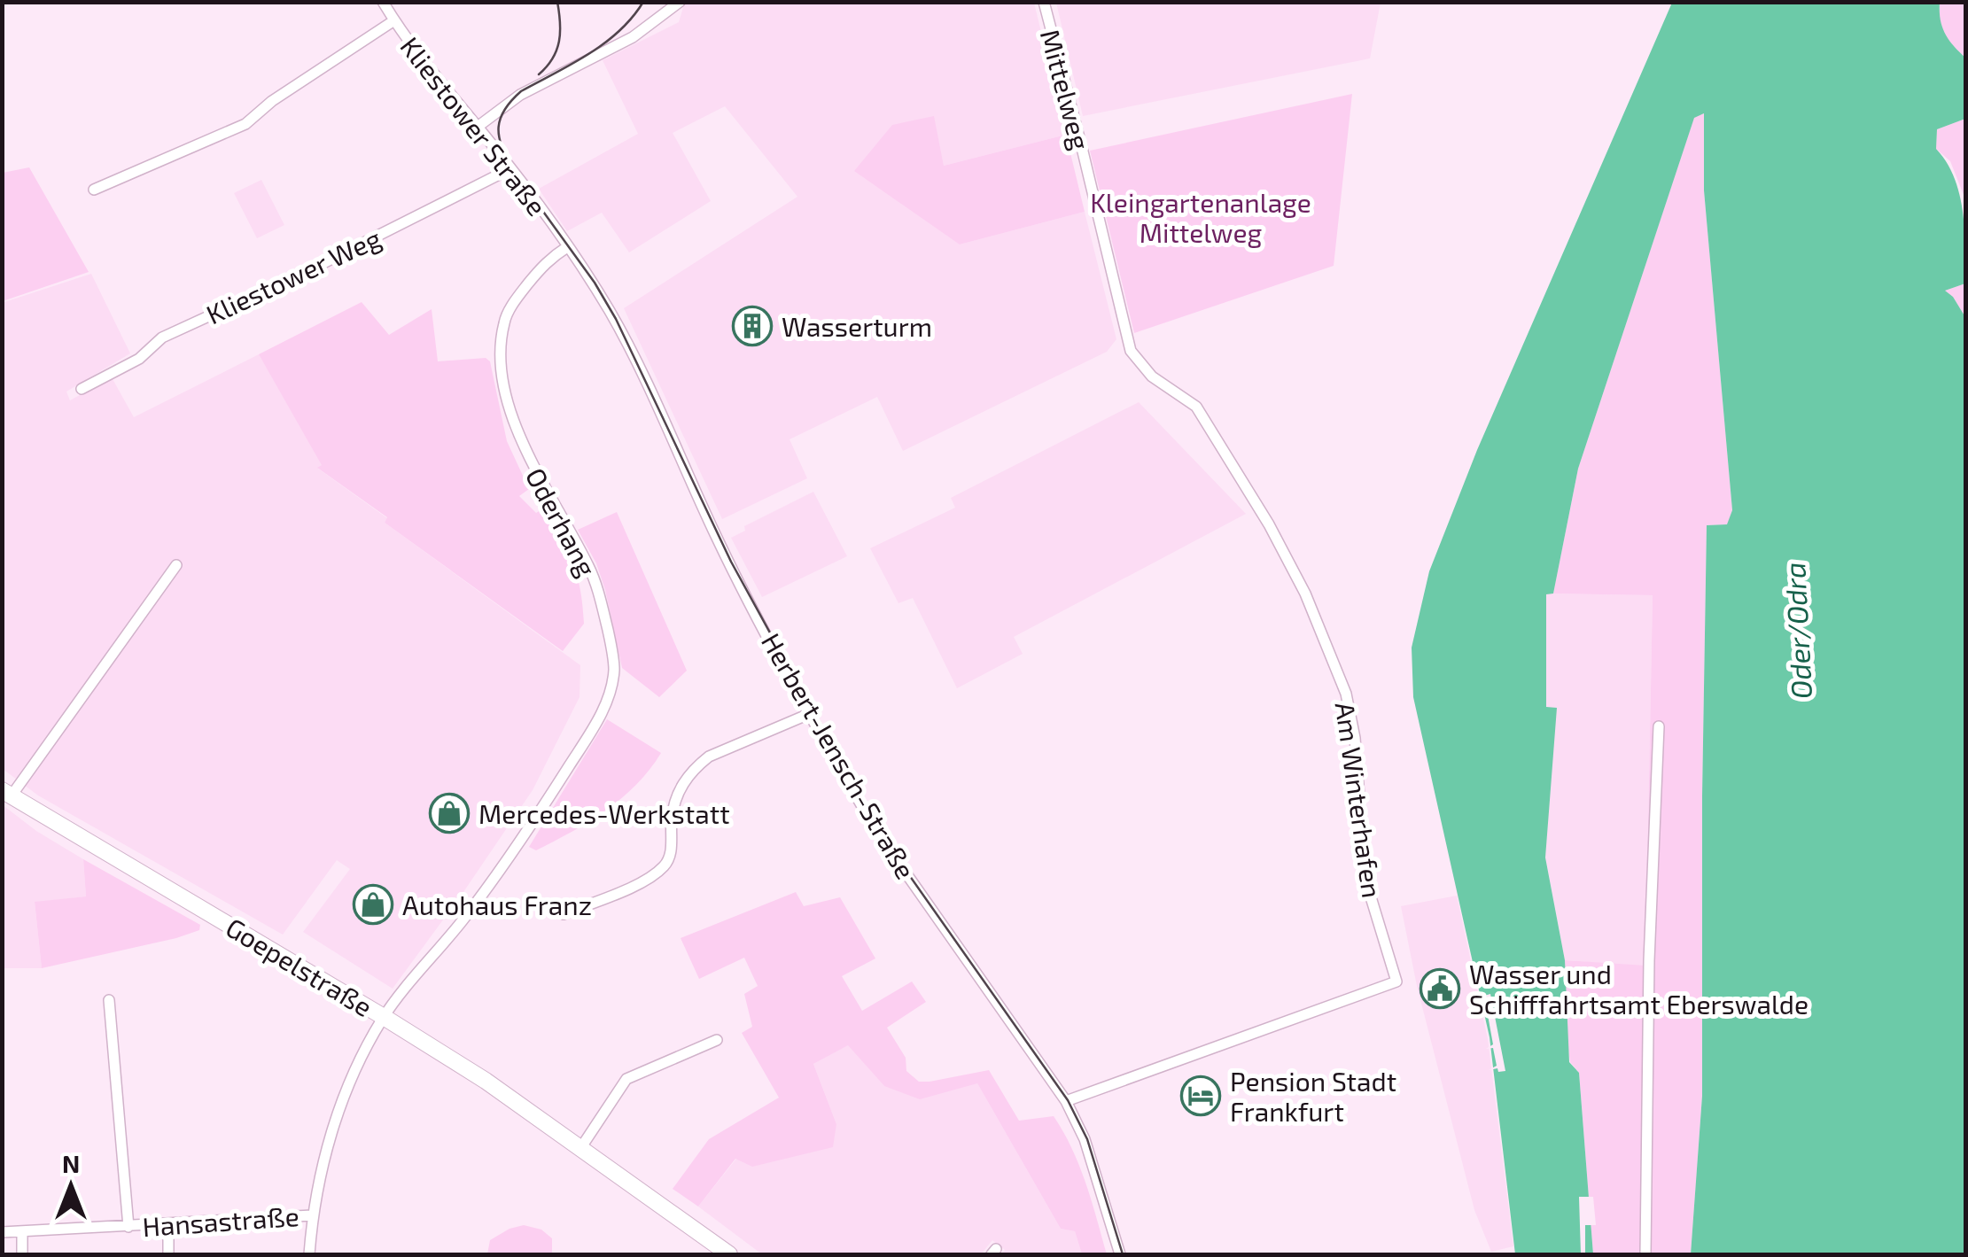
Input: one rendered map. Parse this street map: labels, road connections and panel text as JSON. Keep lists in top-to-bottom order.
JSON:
{
  "streets": {
    "street": [
      "Mittelweg",
      "Kliestower Straße",
      "Kliestower Weg",
      "Oderhang",
      "Herbert-Jensch-Straße",
      "Am Winterhafen",
      "Goepelstraße",
      "Hansastraße"
    ]
  },
  "crossings": [
    ["Mittelweg", "Am Winterhafen"],
    ["Kliestower Straße", "Kliestower Weg"],
    ["Kliestower Straße", "Oderhang"],
    ["Kliestower Straße", "Herbert-Jensch-Straße"],
    ["Oderhang", "Herbert-Jensch-Straße"],
    ["Oderhang", "Goepelstraße"],
    ["Oderhang", "Hansastraße"],
    ["Herbert-Jensch-Straße", "Am Winterhafen"]
  ],
  "water": ["Oder/Odra"],
  "parks": ["Kleingartenanlage Mittelweg"],
  "places": {
    "building": ["Wasserturm"],
    "shop": ["Mercedes-Werkstatt", "Autohaus Franz"],
    "public building": ["Wasser und Schifffahrtsamt Eberswalde"],
    "hotel": ["Pension Stadt Frankfurt"]
  },
  "north": "top"
}
